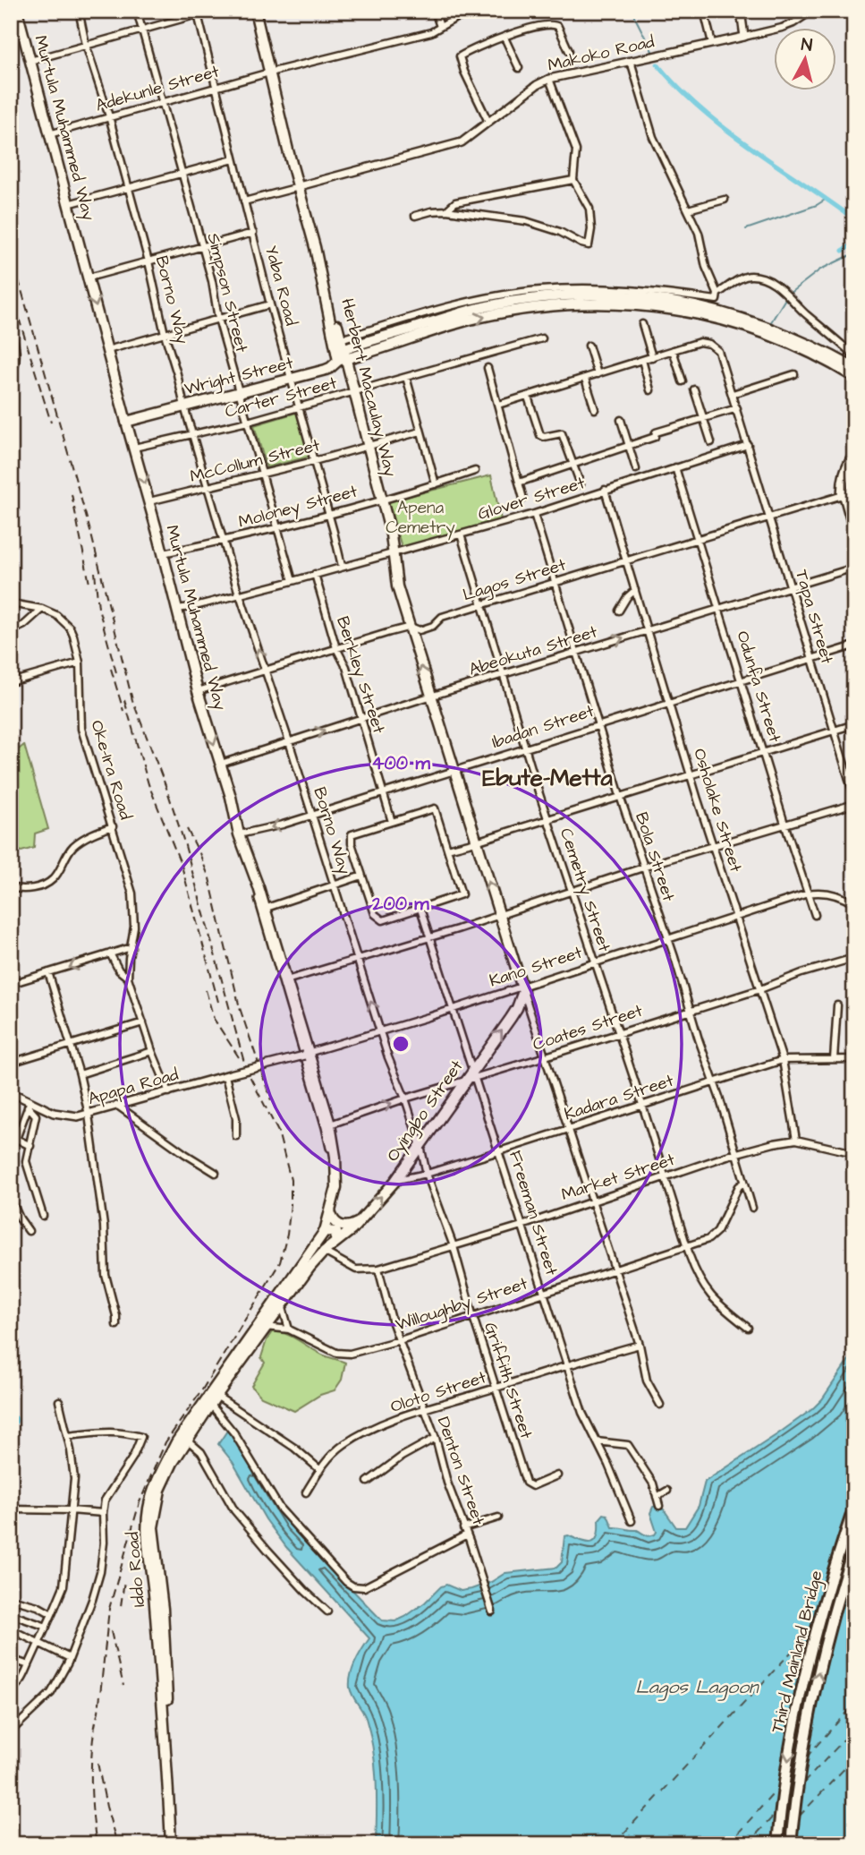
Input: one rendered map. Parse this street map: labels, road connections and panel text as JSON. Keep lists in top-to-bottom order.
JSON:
{
  "streets": {
    "highway": ["Third Mainland Bridge"],
    "main road": [
      "Murtula Muhammed Way",
      "Wright Street",
      "Herbert Macaulay Way",
      "Oyingbo Street",
      "Iddo Road"
    ],
    "street": [
      "Makoko Road",
      "Adekunle Street",
      "Yaba Road",
      "Simpson Street",
      "Borno Way",
      "Carter Street",
      "McCollum Street",
      "Glover Street",
      "Moloney Street",
      "Lagos Street",
      "Tapa Street",
      "Abeokuta Street",
      "Berkley Street",
      "Odunfa Street",
      "Ibadan Street",
      "Oke-Ira Road",
      "Osholake Street",
      "Bola Street",
      "Cemetry Street",
      "Kano Street",
      "Coates Street",
      "Apapa Road",
      "Kadara Street",
      "Market Street",
      "Freeman Street",
      "Willoughby Street",
      "Griffith Street",
      "Oloto Street",
      "Denton Street"
    ]
  },
  "crossings": [
    ["Makoko Road", "Herbert Macaulay Way"],
    ["Adekunle Street", "Murtula Muhammed Way"],
    ["Adekunle Street", "Yaba Road"],
    ["Adekunle Street", "Simpson Street"],
    ["Adekunle Street", "Borno Way"],
    ["Adekunle Street", "Herbert Macaulay Way"],
    ["Murtula Muhammed Way", "Wright Street"],
    ["Murtula Muhammed Way", "Carter Street"],
    ["Murtula Muhammed Way", "McCollum Street"],
    ["Murtula Muhammed Way", "Glover Street"],
    ["Murtula Muhammed Way", "Moloney Street"],
    ["Murtula Muhammed Way", "Lagos Street"],
    ["Murtula Muhammed Way", "Abeokuta Street"],
    ["Murtula Muhammed Way", "Ibadan Street"],
    ["Murtula Muhammed Way", "Kano Street"],
    ["Murtula Muhammed Way", "Coates Street"],
    ["Murtula Muhammed Way", "Apapa Road"],
    ["Murtula Muhammed Way", "Iddo Road"],
    ["Yaba Road", "Wright Street"],
    ["Yaba Road", "Carter Street"],
    ["Yaba Road", "McCollum Street"],
    ["Yaba Road", "Glover Street"],
    ["Yaba Road", "Moloney Street"],
    ["Simpson Street", "Wright Street"],
    ["Simpson Street", "Carter Street"],
    ["Simpson Street", "McCollum Street"],
    ["Simpson Street", "Glover Street"],
    ["Simpson Street", "Moloney Street"],
    ["Borno Way", "Wright Street"],
    ["Borno Way", "Carter Street"],
    ["Borno Way", "McCollum Street"],
    ["Borno Way", "Glover Street"],
    ["Borno Way", "Moloney Street"],
    ["Borno Way", "Lagos Street"],
    ["Borno Way", "Abeokuta Street"],
    ["Borno Way", "Ibadan Street"],
    ["Borno Way", "Kano Street"],
    ["Borno Way", "Coates Street"],
    ["Borno Way", "Oyingbo Street"],
    ["Borno Way", "Griffith Street"],
    ["Wright Street", "Herbert Macaulay Way"],
    ["Herbert Macaulay Way", "Carter Street"],
    ["Herbert Macaulay Way", "McCollum Street"],
    ["Herbert Macaulay Way", "Glover Street"],
    ["Herbert Macaulay Way", "Moloney Street"],
    ["Herbert Macaulay Way", "Lagos Street"],
    ["Herbert Macaulay Way", "Abeokuta Street"],
    ["Herbert Macaulay Way", "Ibadan Street"],
    ["Herbert Macaulay Way", "Kano Street"],
    ["Herbert Macaulay Way", "Oyingbo Street"],
    ["Glover Street", "Tapa Street"],
    ["Glover Street", "Berkley Street"],
    ["Glover Street", "Odunfa Street"],
    ["Glover Street", "Osholake Street"],
    ["Glover Street", "Bola Street"],
    ["Glover Street", "Cemetry Street"],
    ["Lagos Street", "Tapa Street"],
    ["Lagos Street", "Berkley Street"],
    ["Lagos Street", "Odunfa Street"],
    ["Lagos Street", "Osholake Street"],
    ["Lagos Street", "Bola Street"],
    ["Lagos Street", "Cemetry Street"],
    ["Tapa Street", "Abeokuta Street"],
    ["Tapa Street", "Ibadan Street"],
    ["Abeokuta Street", "Berkley Street"],
    ["Abeokuta Street", "Odunfa Street"],
    ["Abeokuta Street", "Osholake Street"],
    ["Abeokuta Street", "Bola Street"],
    ["Abeokuta Street", "Cemetry Street"],
    ["Berkley Street", "Ibadan Street"],
    ["Odunfa Street", "Ibadan Street"],
    ["Odunfa Street", "Kano Street"],
    ["Ibadan Street", "Osholake Street"],
    ["Ibadan Street", "Bola Street"],
    ["Ibadan Street", "Cemetry Street"],
    ["Osholake Street", "Kano Street"],
    ["Osholake Street", "Coates Street"],
    ["Osholake Street", "Kadara Street"],
    ["Osholake Street", "Market Street"],
    ["Bola Street", "Kano Street"],
    ["Bola Street", "Coates Street"],
    ["Bola Street", "Kadara Street"],
    ["Bola Street", "Market Street"],
    ["Bola Street", "Willoughby Street"],
    ["Cemetry Street", "Kano Street"],
    ["Cemetry Street", "Coates Street"],
    ["Cemetry Street", "Kadara Street"],
    ["Cemetry Street", "Market Street"],
    ["Cemetry Street", "Willoughby Street"],
    ["Kano Street", "Apapa Road"],
    ["Kano Street", "Oyingbo Street"],
    ["Kano Street", "Freeman Street"],
    ["Coates Street", "Oyingbo Street"],
    ["Coates Street", "Freeman Street"],
    ["Kadara Street", "Oyingbo Street"],
    ["Kadara Street", "Freeman Street"],
    ["Kadara Street", "Griffith Street"],
    ["Oyingbo Street", "Freeman Street"],
    ["Oyingbo Street", "Griffith Street"],
    ["Oyingbo Street", "Iddo Road"],
    ["Market Street", "Freeman Street"],
    ["Market Street", "Griffith Street"],
    ["Market Street", "Denton Street"],
    ["Market Street", "Iddo Road"],
    ["Freeman Street", "Willoughby Street"],
    ["Freeman Street", "Oloto Street"],
    ["Willoughby Street", "Griffith Street"],
    ["Willoughby Street", "Denton Street"],
    ["Willoughby Street", "Iddo Road"],
    ["Griffith Street", "Oloto Street"],
    ["Oloto Street", "Denton Street"]
  ],
  "one_way": ["Oyingbo Street"],
  "districts": ["Ebute-Metta"],
  "water": ["Lagos Lagoon"],
  "parks": ["Apena Cemetry"],
  "north": "top",
  "rings": ["400 m", "200 m"]
}
